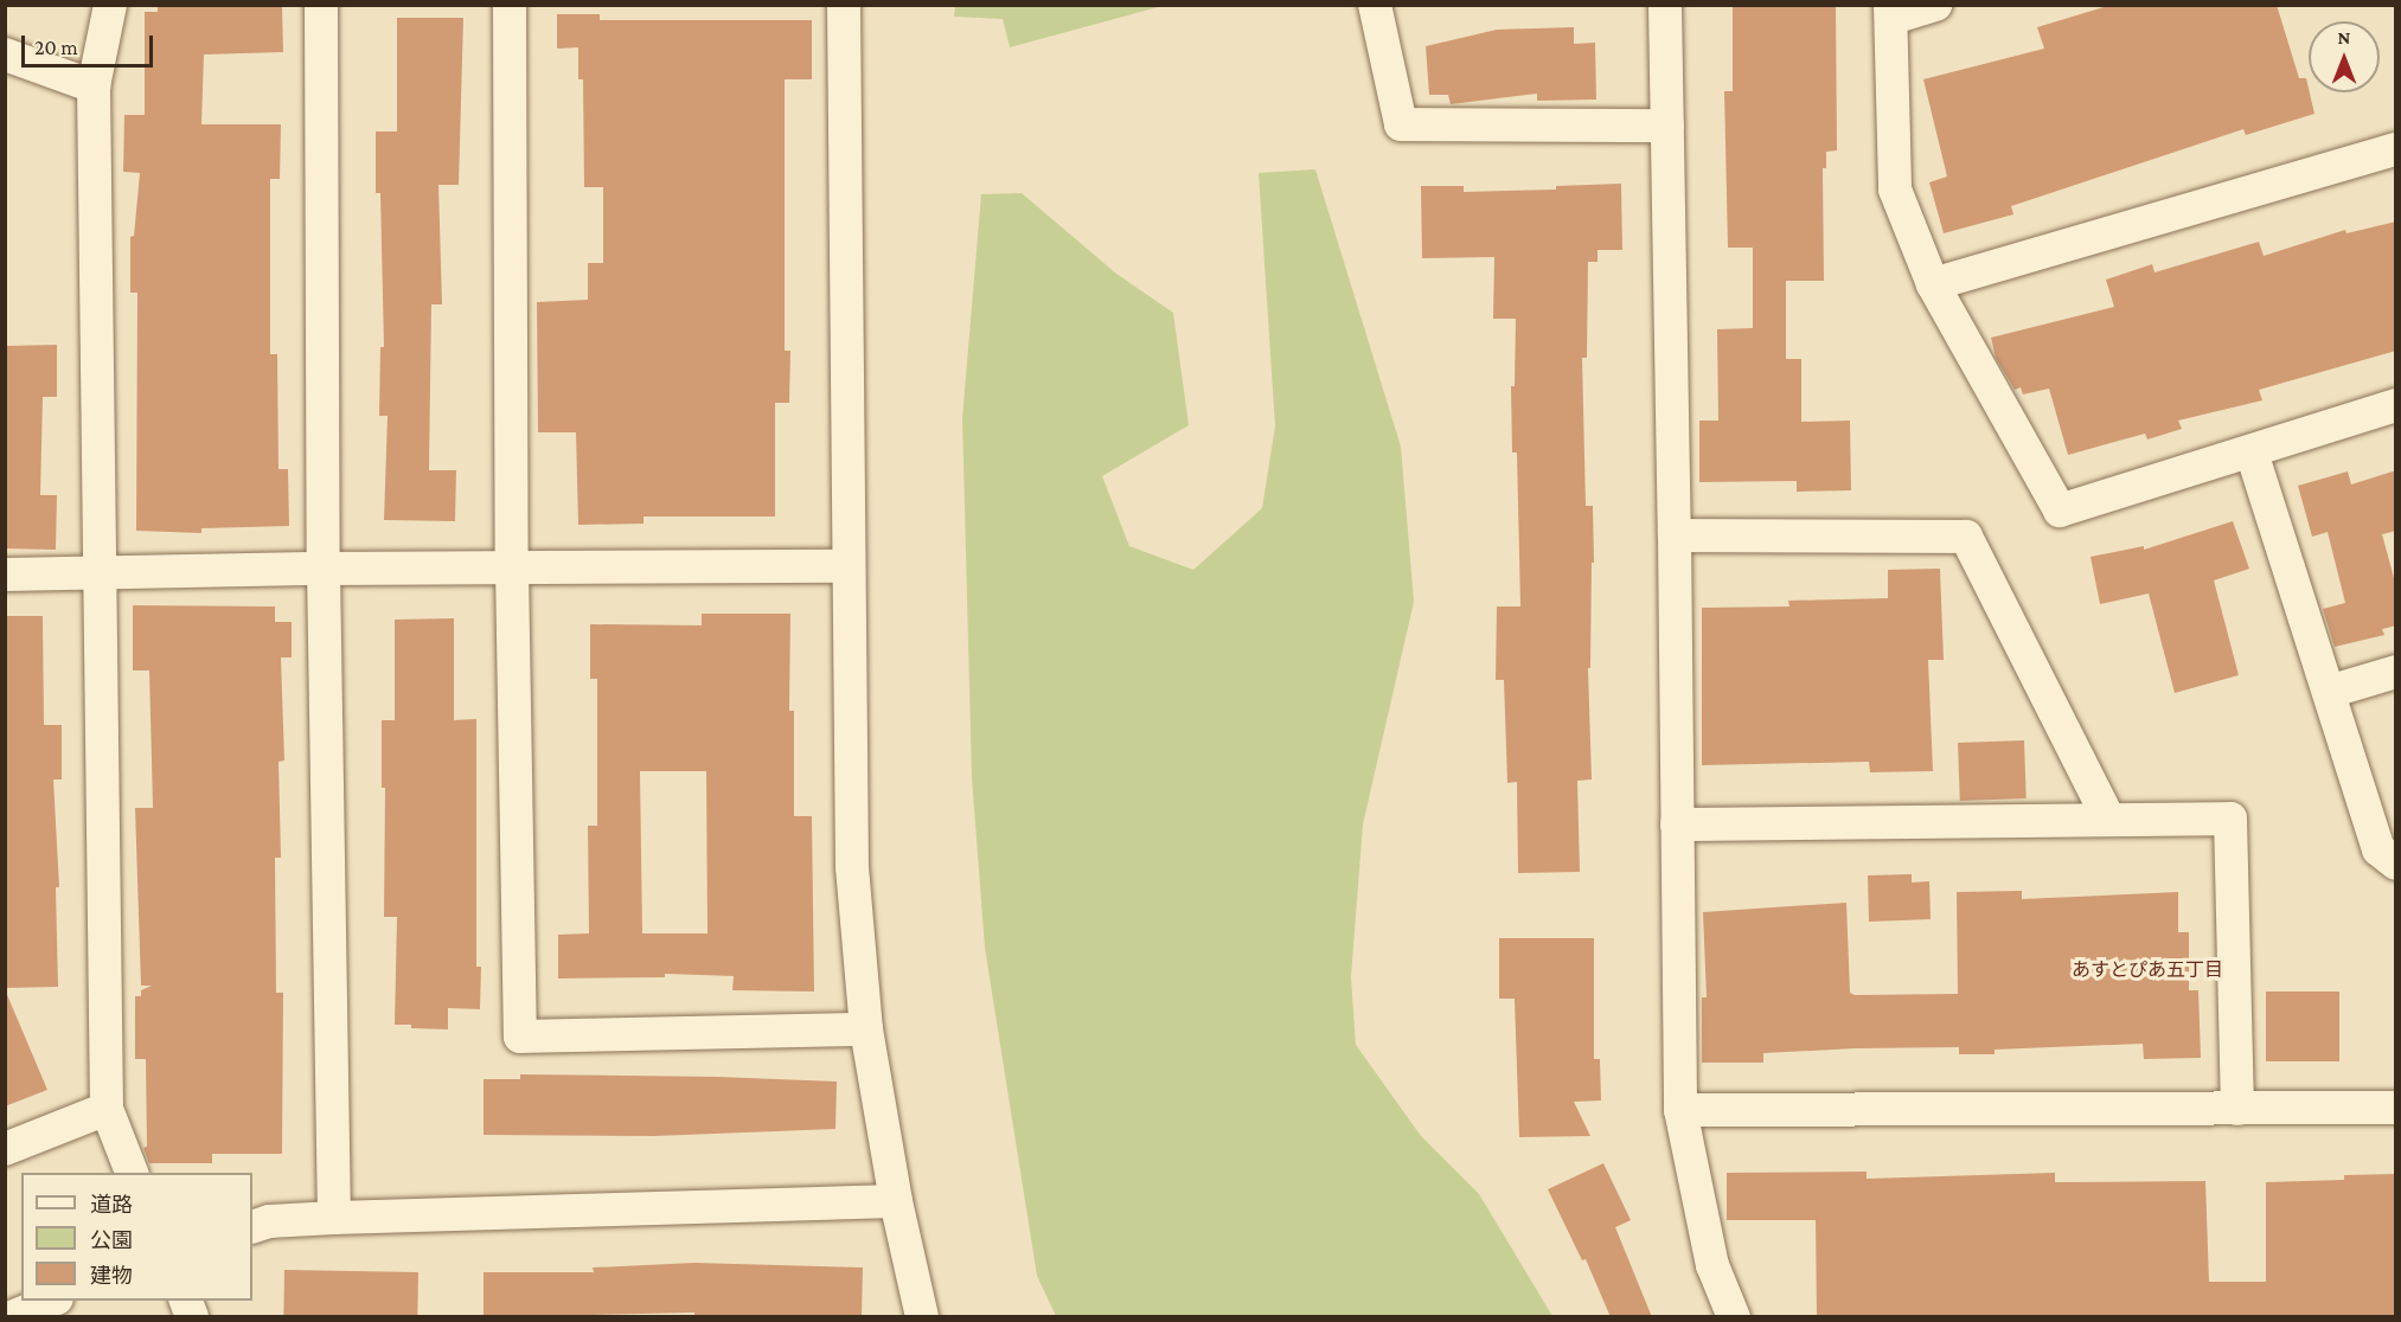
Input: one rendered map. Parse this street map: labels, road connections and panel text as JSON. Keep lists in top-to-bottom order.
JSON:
{
  "districts": ["あすとぴあ五丁目"],
  "legend": ["道路", "公園", "建物"],
  "scale_bar": "20 m",
  "north": "top"
}
